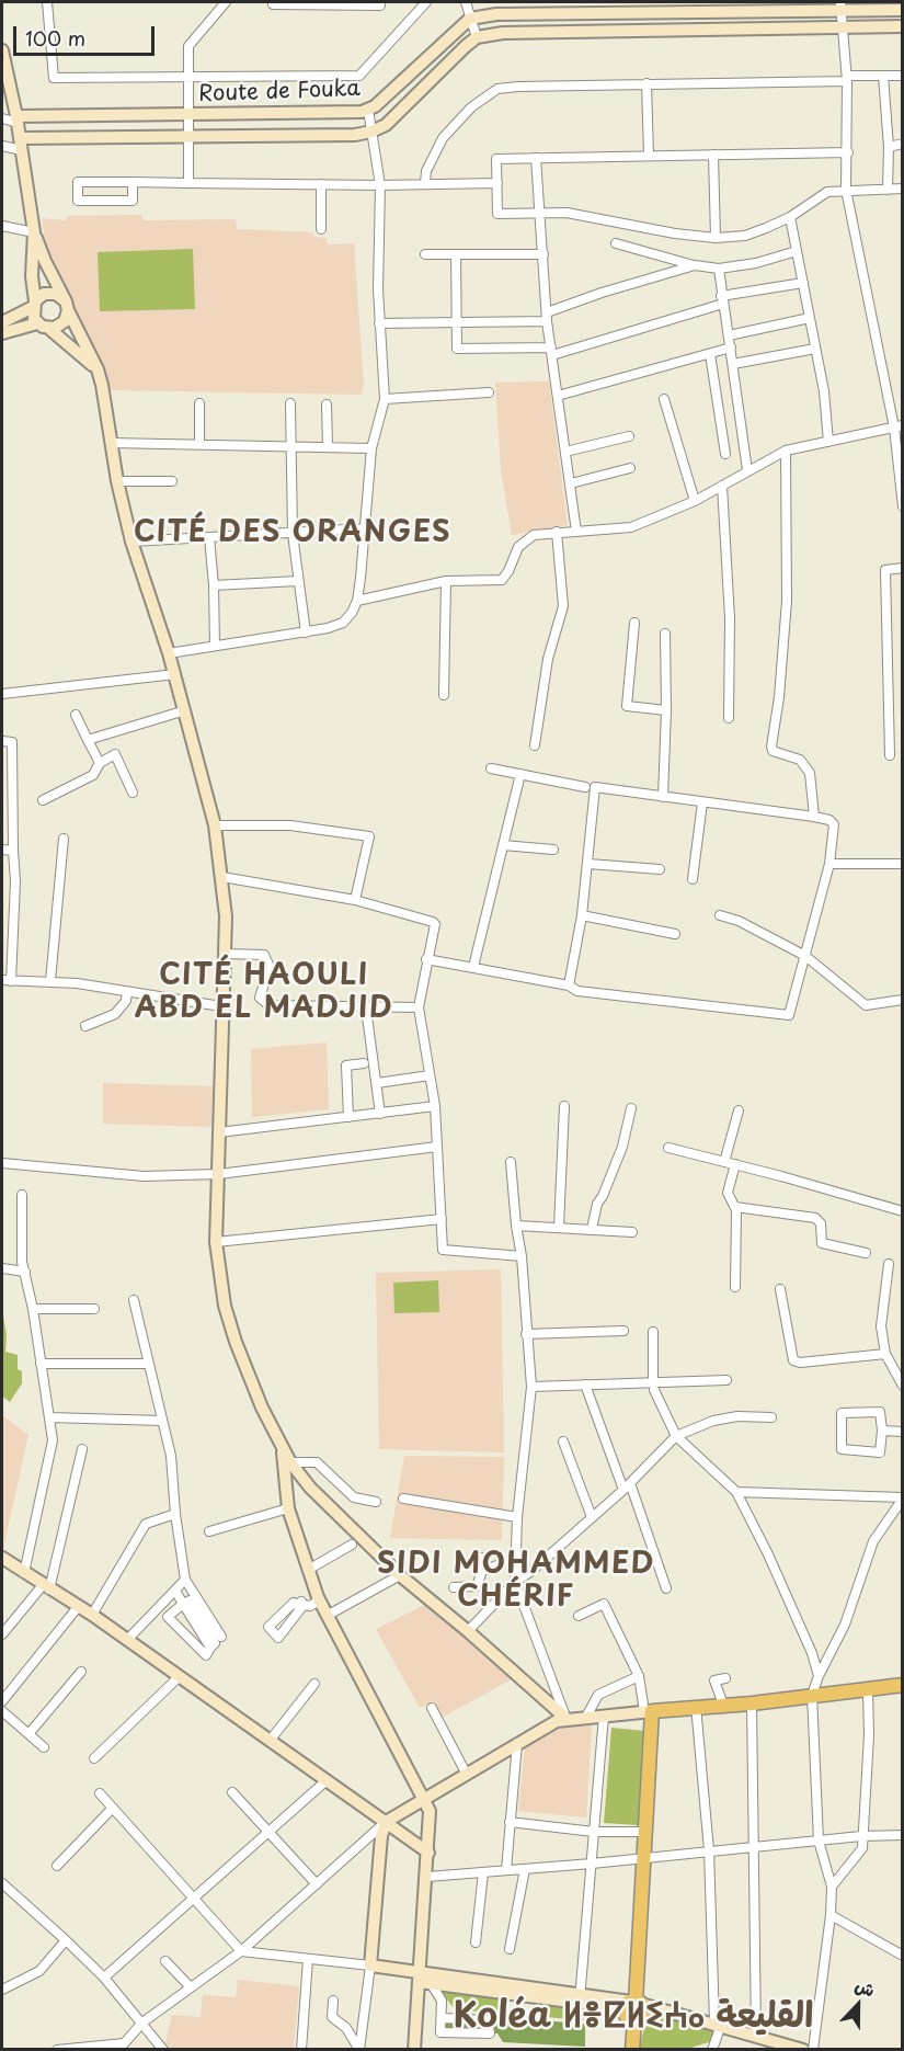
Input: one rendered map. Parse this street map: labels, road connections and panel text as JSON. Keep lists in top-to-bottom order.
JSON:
{
  "streets": {
    "main road": ["Route de Fouka"]
  },
  "districts": [
    "CITÉ DES ORANGES",
    "CITÉ HAOULI ABD EL MADJID",
    "SIDI MOHAMMED CHÉRIF",
    "Koléa ⵍⴻⵇⵍⵉⵄⴰ القليعة"
  ],
  "scale_bar": "100 m",
  "north": "top"
}
